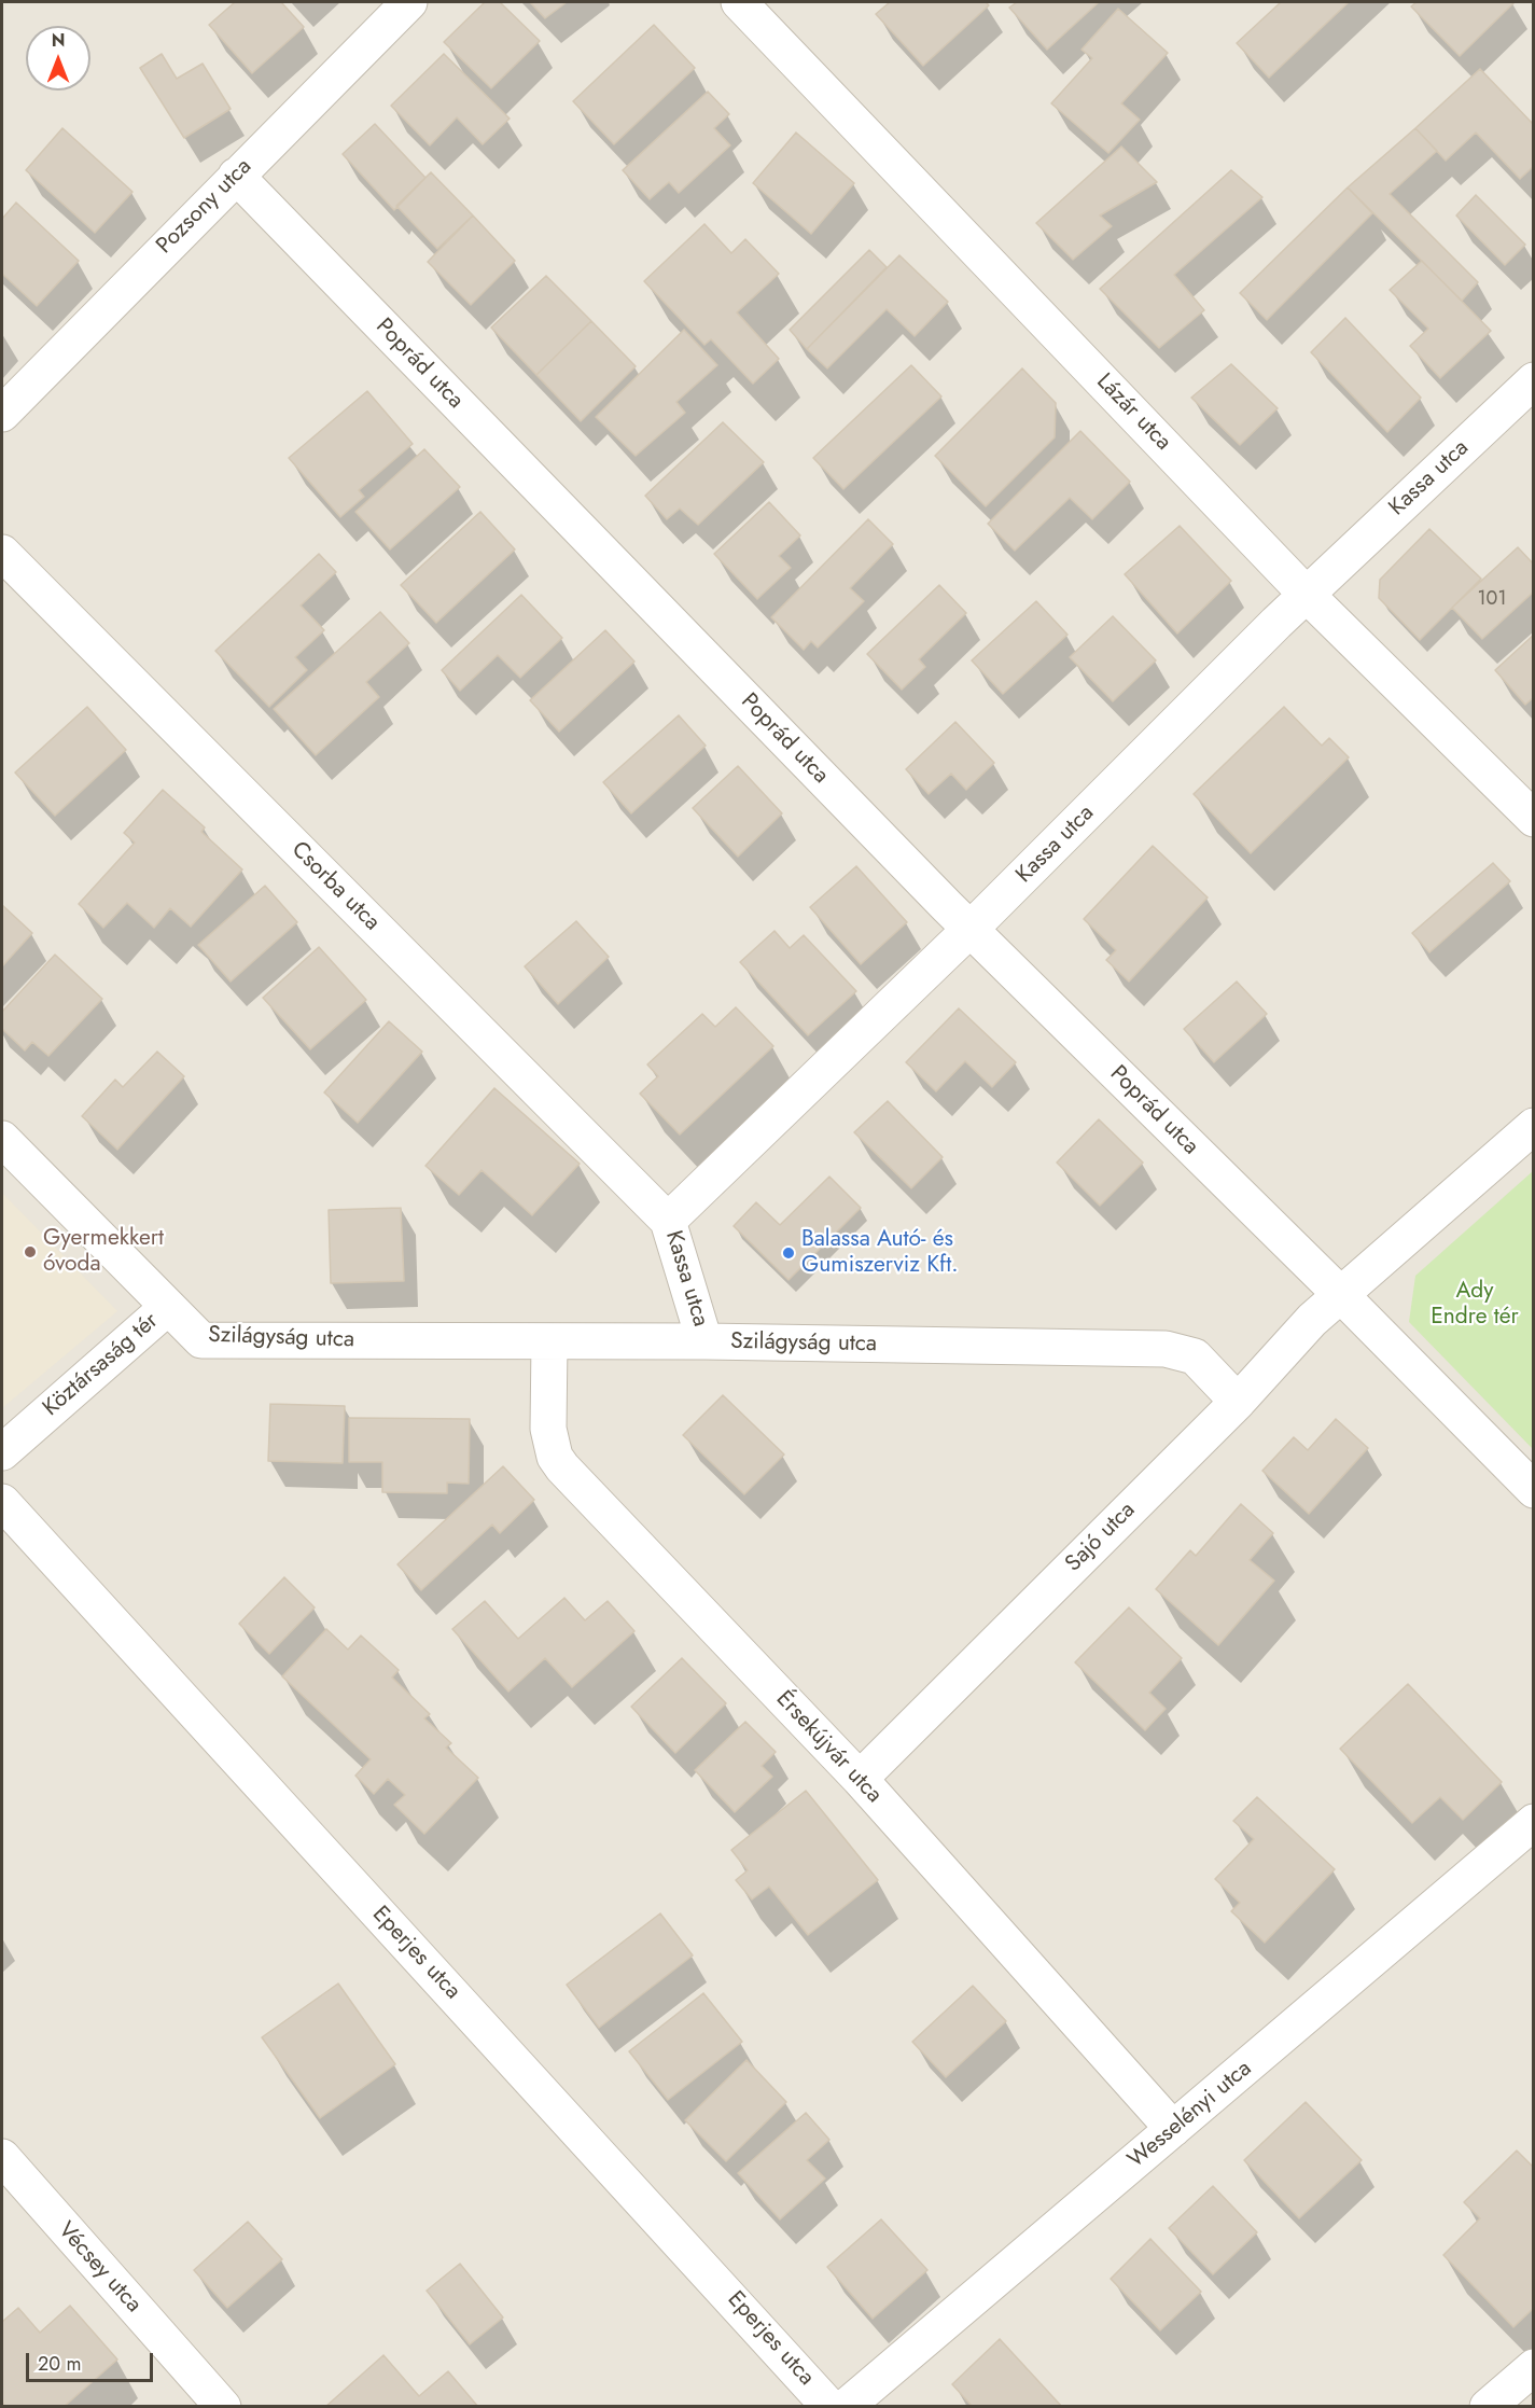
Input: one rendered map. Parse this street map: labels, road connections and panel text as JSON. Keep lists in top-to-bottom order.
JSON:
{
  "streets": {
    "street": [
      "Pozsony utca",
      "Poprád utca",
      "Lázár utca",
      "Kassa utca",
      "Csorba utca",
      "Szilágyság utca",
      "Köztársaság tér",
      "Sajó utca",
      "Érsekújvár utca",
      "Eperjes utca",
      "Wesselényi utca",
      "Vécsey utca"
    ]
  },
  "crossings": [
    ["Pozsony utca", "Poprád utca"],
    ["Poprád utca", "Kassa utca"],
    ["Poprád utca", "Sajó utca"],
    ["Lázár utca", "Kassa utca"],
    ["Kassa utca", "Csorba utca"],
    ["Kassa utca", "Szilágyság utca"],
    ["Szilágyság utca", "Köztársaság tér"],
    ["Szilágyság utca", "Sajó utca"],
    ["Szilágyság utca", "Érsekújvár utca"],
    ["Sajó utca", "Érsekújvár utca"],
    ["Érsekújvár utca", "Wesselényi utca"]
  ],
  "parks": ["Ady Endre tér"],
  "places": ["Gyermekkert óvoda", "Balassa Autó- és Gumiszerviz Kft."],
  "house_numbers": ["101"],
  "scale_bar": "20 m",
  "north": "top"
}
